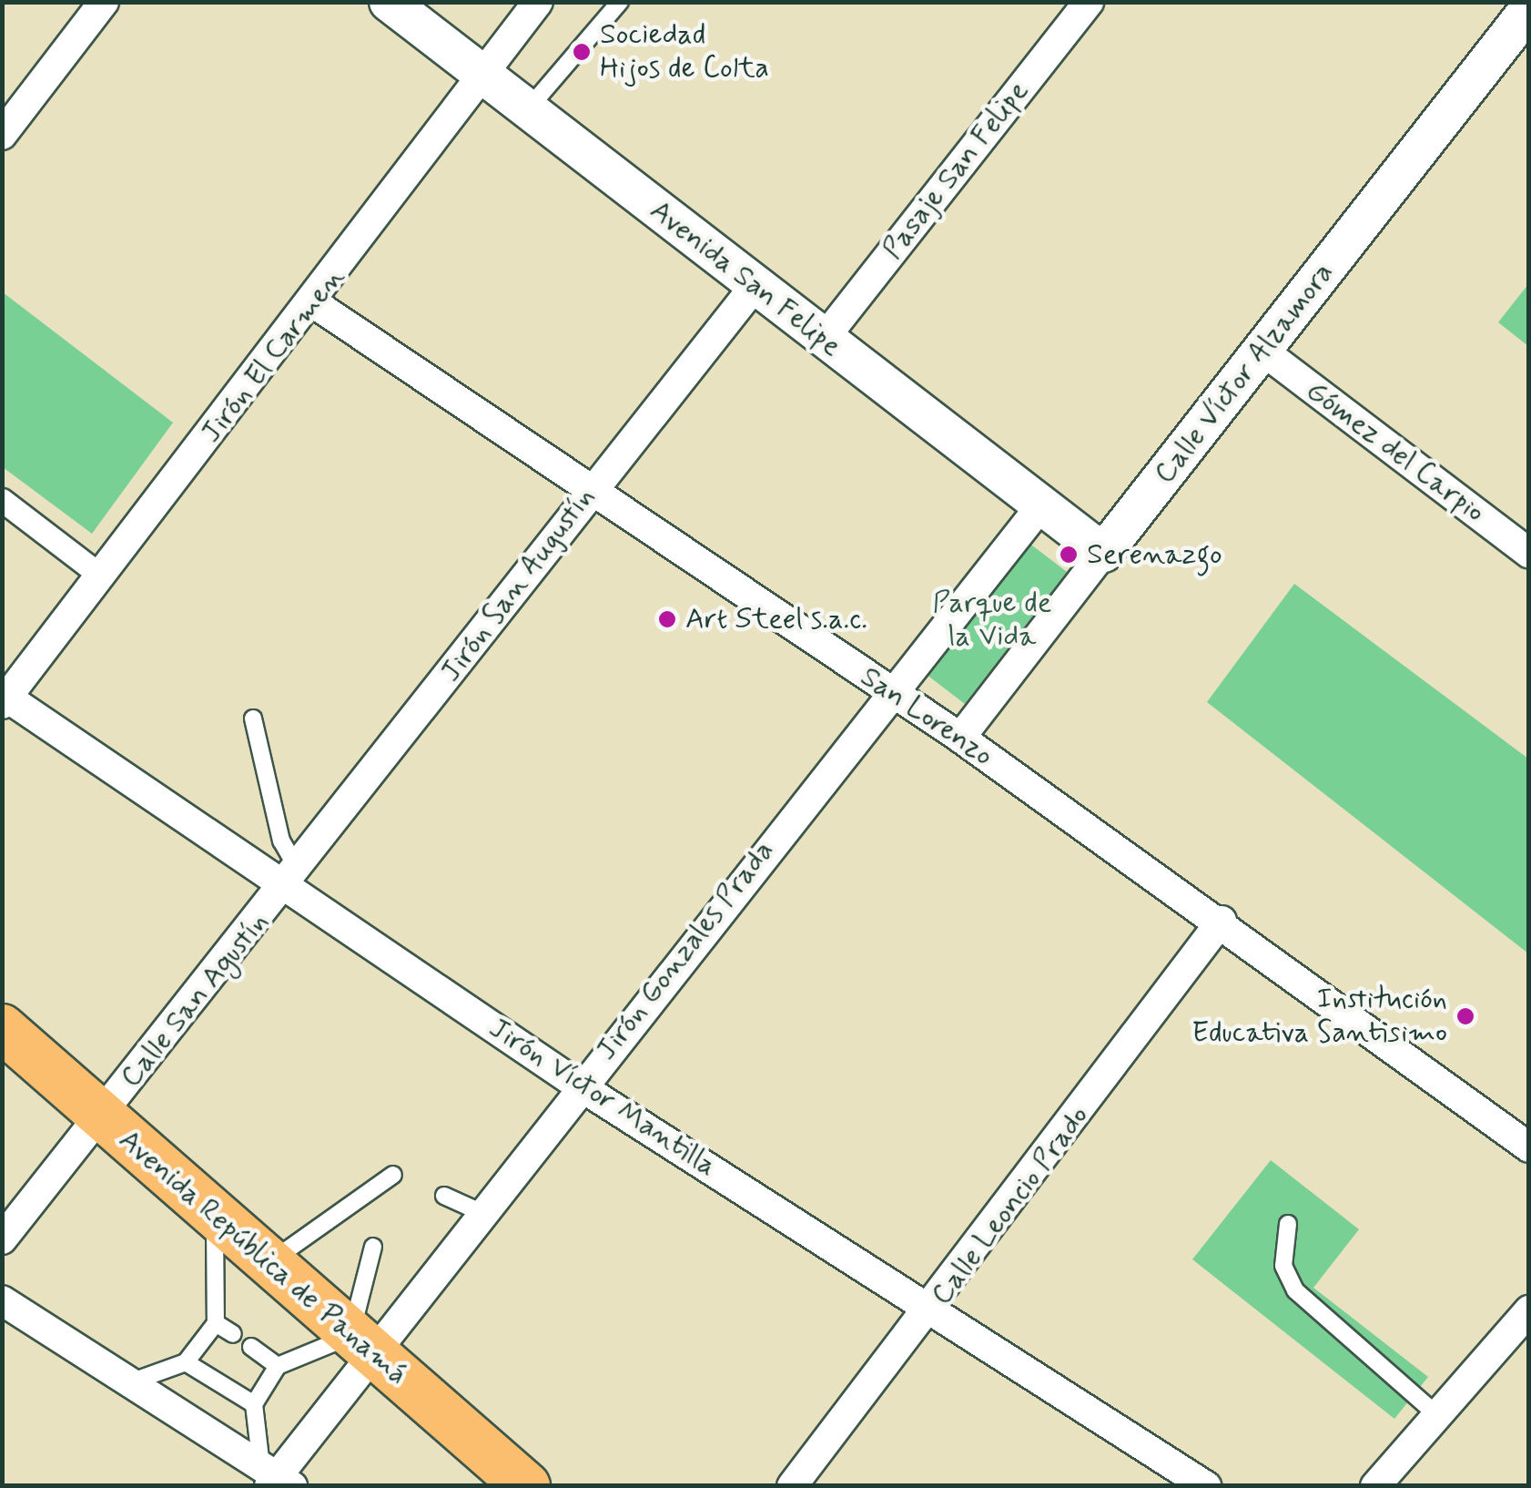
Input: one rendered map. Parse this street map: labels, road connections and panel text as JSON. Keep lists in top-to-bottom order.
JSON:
{
  "streets": {
    "main road": ["Avenida República de Panamá"],
    "street": [
      "Pasaje San Felipe",
      "Avenida San Felipe",
      "Jirón El Carmen",
      "Calle Víctor Alzamora",
      "Gómez del Carpio",
      "Jirón San Augustín",
      "San Lorenzo",
      "Jirón Gonzales Prada",
      "Calle San Agustín",
      "Jirón Víctor Mantilla",
      "Calle Leoncio Prado"
    ]
  },
  "crossings": [
    ["Pasaje San Felipe", "Avenida San Felipe"],
    ["Avenida San Felipe", "Jirón El Carmen"],
    ["Avenida San Felipe", "Calle Víctor Alzamora"],
    ["Avenida San Felipe", "Jirón San Augustín"],
    ["Avenida San Felipe", "Jirón Gonzales Prada"],
    ["Jirón El Carmen", "San Lorenzo"],
    ["Jirón El Carmen", "Jirón Víctor Mantilla"],
    ["Calle Víctor Alzamora", "Gómez del Carpio"],
    ["Calle Víctor Alzamora", "San Lorenzo"],
    ["Jirón San Augustín", "San Lorenzo"],
    ["Jirón San Augustín", "Calle San Agustín"],
    ["Jirón San Augustín", "Jirón Víctor Mantilla"],
    ["San Lorenzo", "Jirón Gonzales Prada"],
    ["San Lorenzo", "Calle Leoncio Prado"],
    ["Jirón Gonzales Prada", "Jirón Víctor Mantilla"],
    ["Jirón Gonzales Prada", "Avenida República de Panamá"],
    ["Calle San Agustín", "Jirón Víctor Mantilla"],
    ["Calle San Agustín", "Avenida República de Panamá"],
    ["Jirón Víctor Mantilla", "Calle Leoncio Prado"]
  ],
  "parks": ["Parque de la Vida"],
  "places": [
    "Sociedad Hijos de Colta",
    "Serenazgo",
    "Art Steel s.a.c.",
    "Institución Educativa Santisimo"
  ]
}
